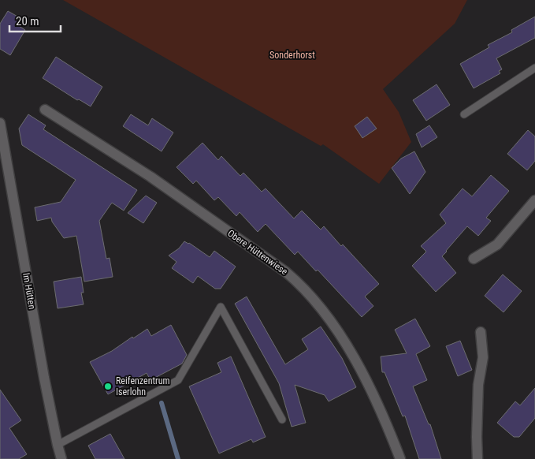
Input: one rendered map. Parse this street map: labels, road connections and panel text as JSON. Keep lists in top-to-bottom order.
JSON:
{
  "streets": {
    "street": ["Obere Hüttenwiese", "Im Hütten"]
  },
  "parks": ["Sonderhorst"],
  "places": ["Reifenzentrum Iserlohn"],
  "scale_bar": "20 m"
}
